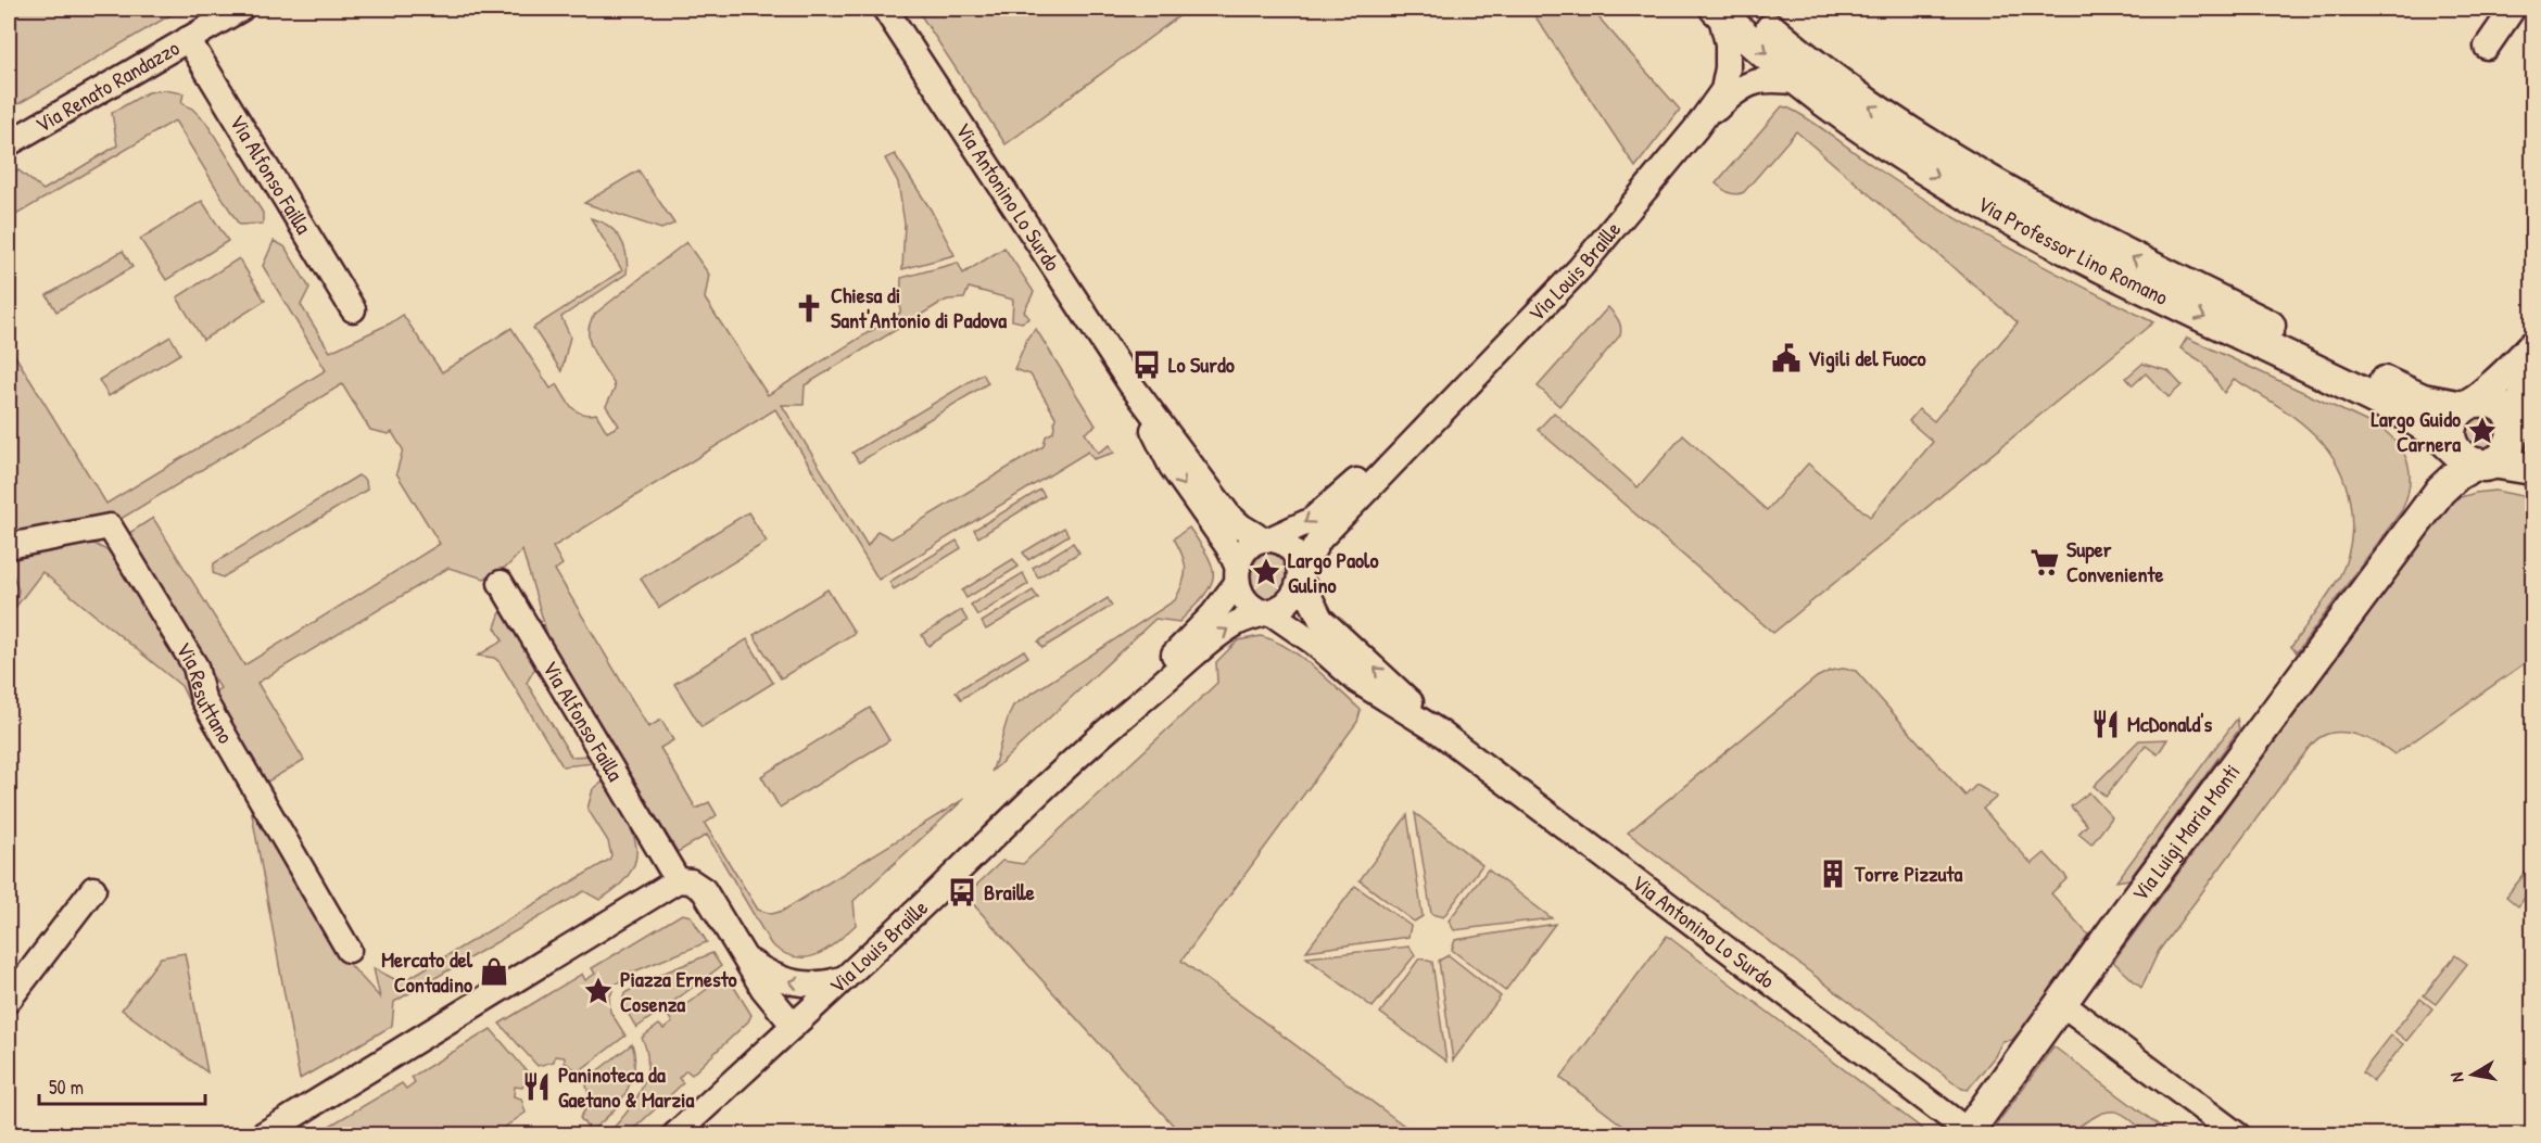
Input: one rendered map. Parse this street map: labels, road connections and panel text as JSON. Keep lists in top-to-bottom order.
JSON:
{
  "streets": {
    "street": [
      "Via Renato Randazzo",
      "Via Alfonso Failla",
      "Via Antonino Lo Surdo",
      "Via Professor Lino Romano",
      "Via Louis Braille",
      "Via Resuttano",
      "Via Luigi Maria Monti"
    ]
  },
  "crossings": [
    ["Via Renato Randazzo", "Via Alfonso Failla"],
    ["Via Antonino Lo Surdo", "Via Luigi Maria Monti"],
    ["Via Professor Lino Romano", "Via Luigi Maria Monti"]
  ],
  "places": {
    "church": ["Chiesa di Sant'Antonio di Padova"],
    "public building": ["Vigili del Fuoco"],
    "bus stop": ["Lo Surdo", "Braille"],
    "place": ["Largo Guido Carnera", "Largo Paolo Gulino", "Piazza Ernesto Cosenza"],
    "supermarket": ["Super Conveniente"],
    "restaurant": ["McDonald's", "Paninoteca da Gaetano & Marzia"],
    "building": ["Torre Pizzuta"],
    "shop": ["Mercato del Contadino"]
  },
  "scale_bar": "50 m",
  "north": "left"
}
